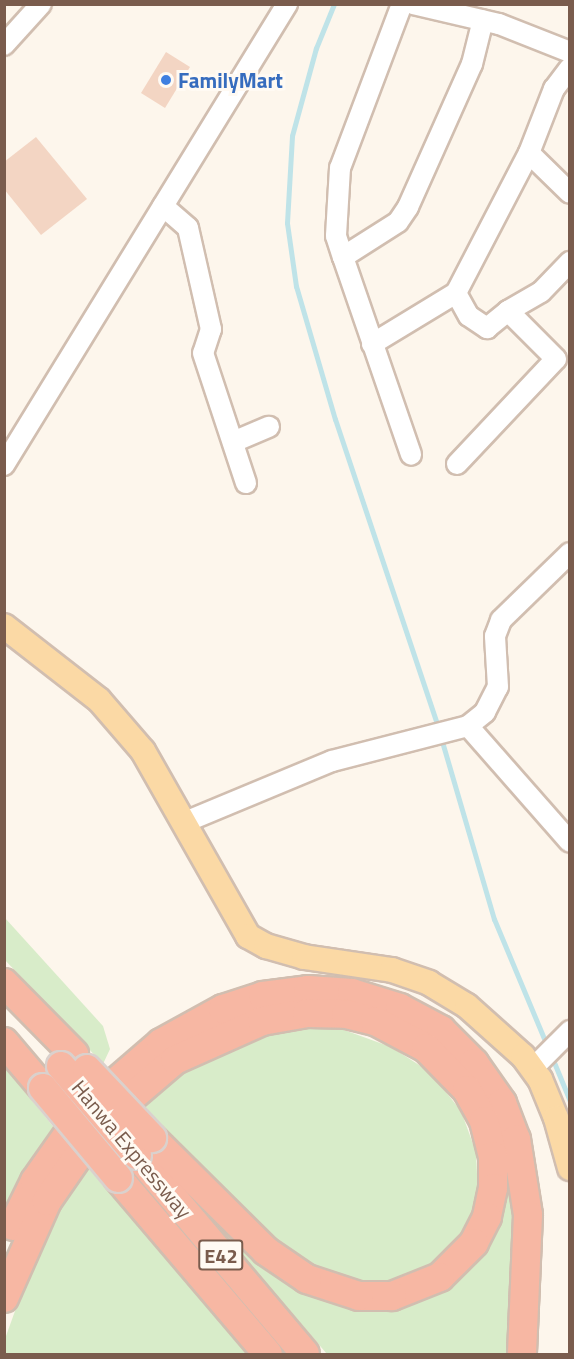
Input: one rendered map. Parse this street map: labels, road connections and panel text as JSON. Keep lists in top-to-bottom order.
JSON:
{
  "streets": {
    "highway": ["Hanwa Expressway", "E42"]
  },
  "places": ["FamilyMart"]
}
